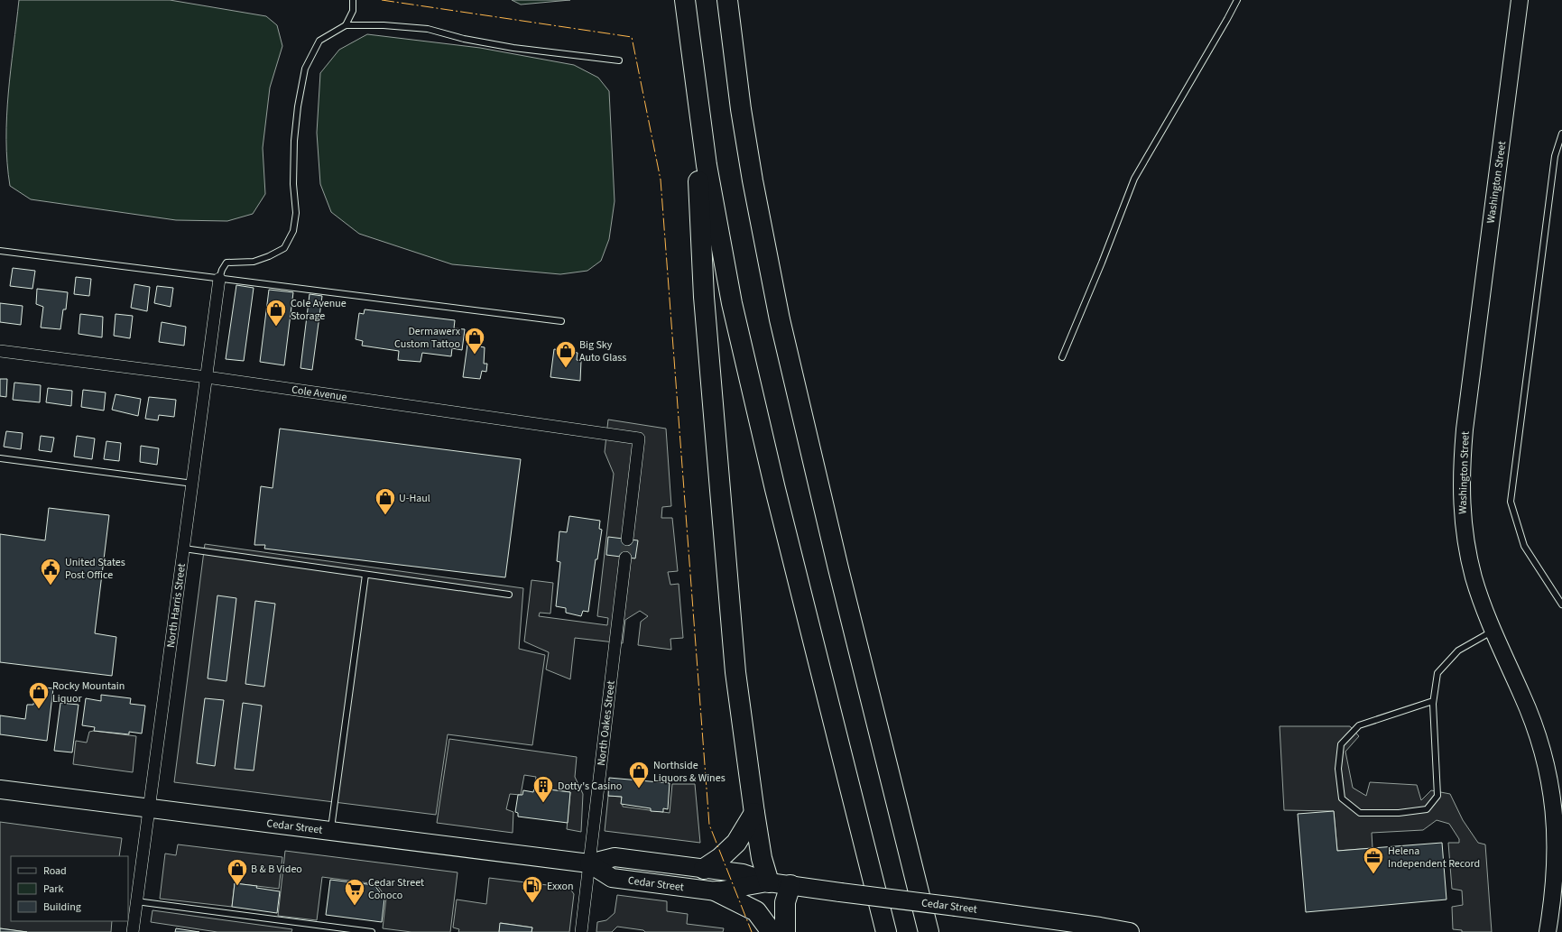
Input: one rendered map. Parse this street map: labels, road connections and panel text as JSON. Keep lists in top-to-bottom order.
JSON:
{
  "streets": {
    "main road": ["Washington Street", "Cedar Street"],
    "street": ["Cole Avenue", "North Harris Street", "North Oakes Street"]
  },
  "crossings": [
    ["Cole Avenue", "North Harris Street"],
    ["North Harris Street", "Cedar Street"],
    ["North Oakes Street", "Cedar Street"]
  ],
  "places": {
    "shop": [
      "Cole Avenue Storage",
      "Dermawerx Custom Tattoo",
      "Big Sky Auto Glass",
      "U-Haul",
      "Rocky Mountain Liquor",
      "Northside Liquors & Wines",
      "B & B Video"
    ],
    "public building": ["United States Post Office"],
    "building": ["Dotty's Casino"],
    "office": ["Helena Independent Record"],
    "fuel station": ["Exxon"],
    "supermarket": ["Cedar Street Conoco"]
  },
  "legend": ["Road", "Park", "Building"]
}
